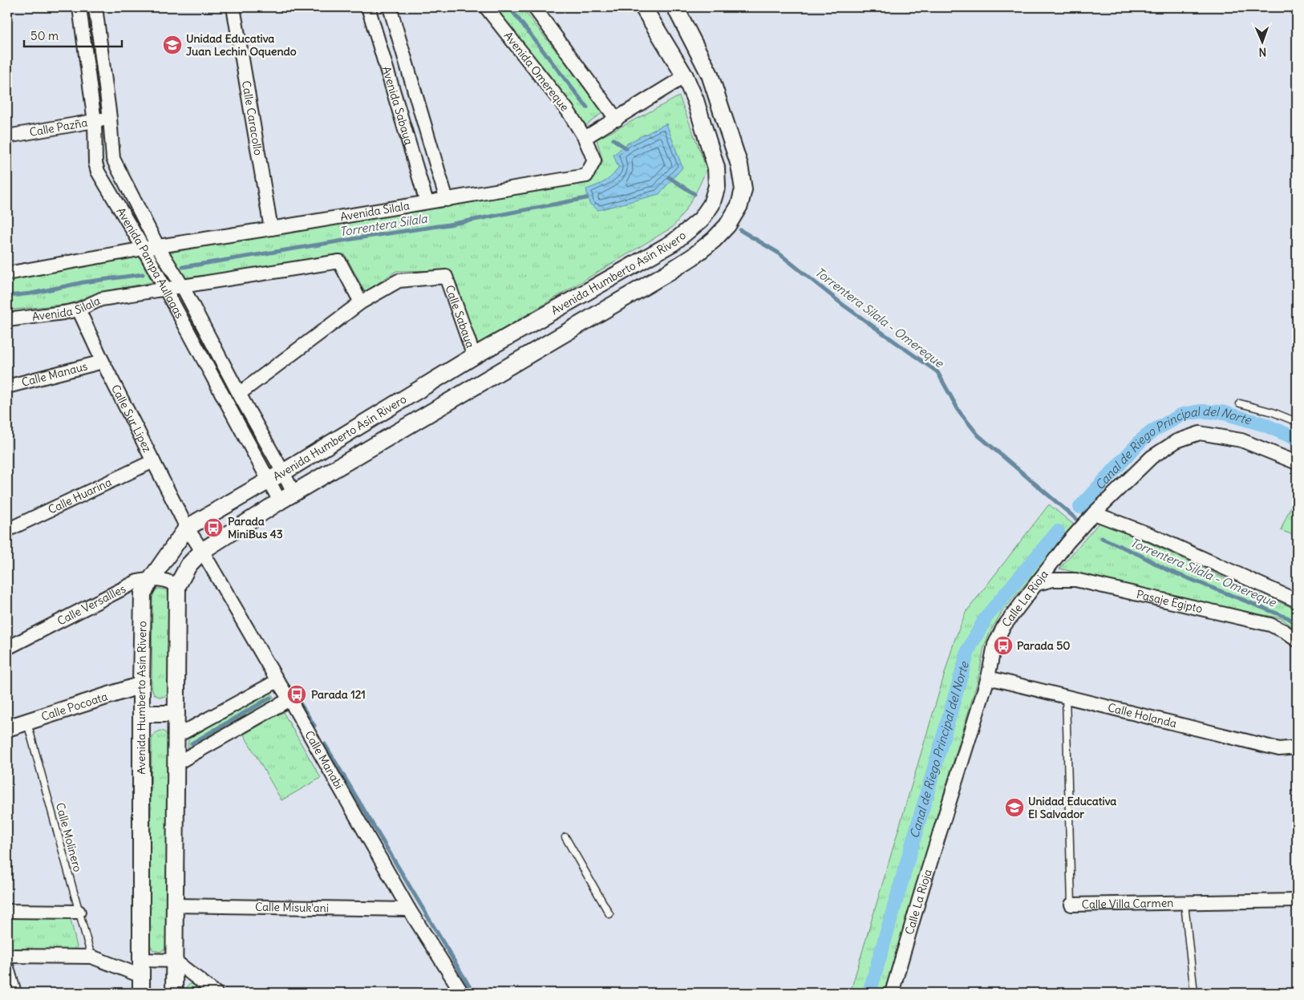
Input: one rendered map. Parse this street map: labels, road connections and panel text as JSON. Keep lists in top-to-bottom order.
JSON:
{
  "streets": {
    "street": [
      "Avenida Omereque",
      "Avenida Sabaya",
      "Calle Caracollo",
      "Calle Pazña",
      "Avenida Silala",
      "Avenida Pampa Aullagas",
      "Avenida Humberto Asín Rivero",
      "Calle Sabaya",
      "Calle Manaus",
      "Calle Sur Lipez",
      "Calle Huarina",
      "Calle La Rioja",
      "Pasaje Egipto",
      "Calle Versallles",
      "Calle Pocoata",
      "Calle Holanda",
      "Calle Manabi",
      "Calle Villa Carmen",
      "Calle Misuk'ani"
    ],
    "lane": ["Calle Molinero"]
  },
  "crossings": [
    ["Avenida Omereque", "Avenida Silala"],
    ["Avenida Sabaya", "Avenida Silala"],
    ["Calle Caracollo", "Avenida Silala"],
    ["Calle Pazña", "Avenida Pampa Aullagas"],
    ["Avenida Silala", "Avenida Pampa Aullagas"],
    ["Avenida Silala", "Calle Sabaya"],
    ["Avenida Silala", "Calle Sur Lipez"],
    ["Avenida Pampa Aullagas", "Avenida Humberto Asín Rivero"],
    ["Avenida Humberto Asín Rivero", "Calle Sabaya"],
    ["Avenida Humberto Asín Rivero", "Calle Sur Lipez"],
    ["Avenida Humberto Asín Rivero", "Calle Versallles"],
    ["Avenida Humberto Asín Rivero", "Calle Pocoata"],
    ["Avenida Humberto Asín Rivero", "Calle Manabi"],
    ["Calle Manaus", "Calle Sur Lipez"],
    ["Calle Sur Lipez", "Calle Huarina"],
    ["Calle Sur Lipez", "Calle Manabi"],
    ["Calle La Rioja", "Pasaje Egipto"],
    ["Calle La Rioja", "Calle Holanda"],
    ["Calle Pocoata", "Calle Molinero"],
    ["Calle Holanda", "Calle Villa Carmen"],
    ["Calle Manabi", "Calle Misuk'ani"]
  ],
  "water": ["Torrentera Silala", "Torrentera Silala - Omereque", "Canal de Riego Principal del Norte"],
  "places": {
    "school or university": ["Unidad Educativa Juan Lechin Oquendo", "Unidad Educativa El Salvador"],
    "bus stop": ["Parada MiniBus 43", "Parada 50", "Parada 121"]
  },
  "scale_bar": "50 m",
  "north": "bottom"
}
